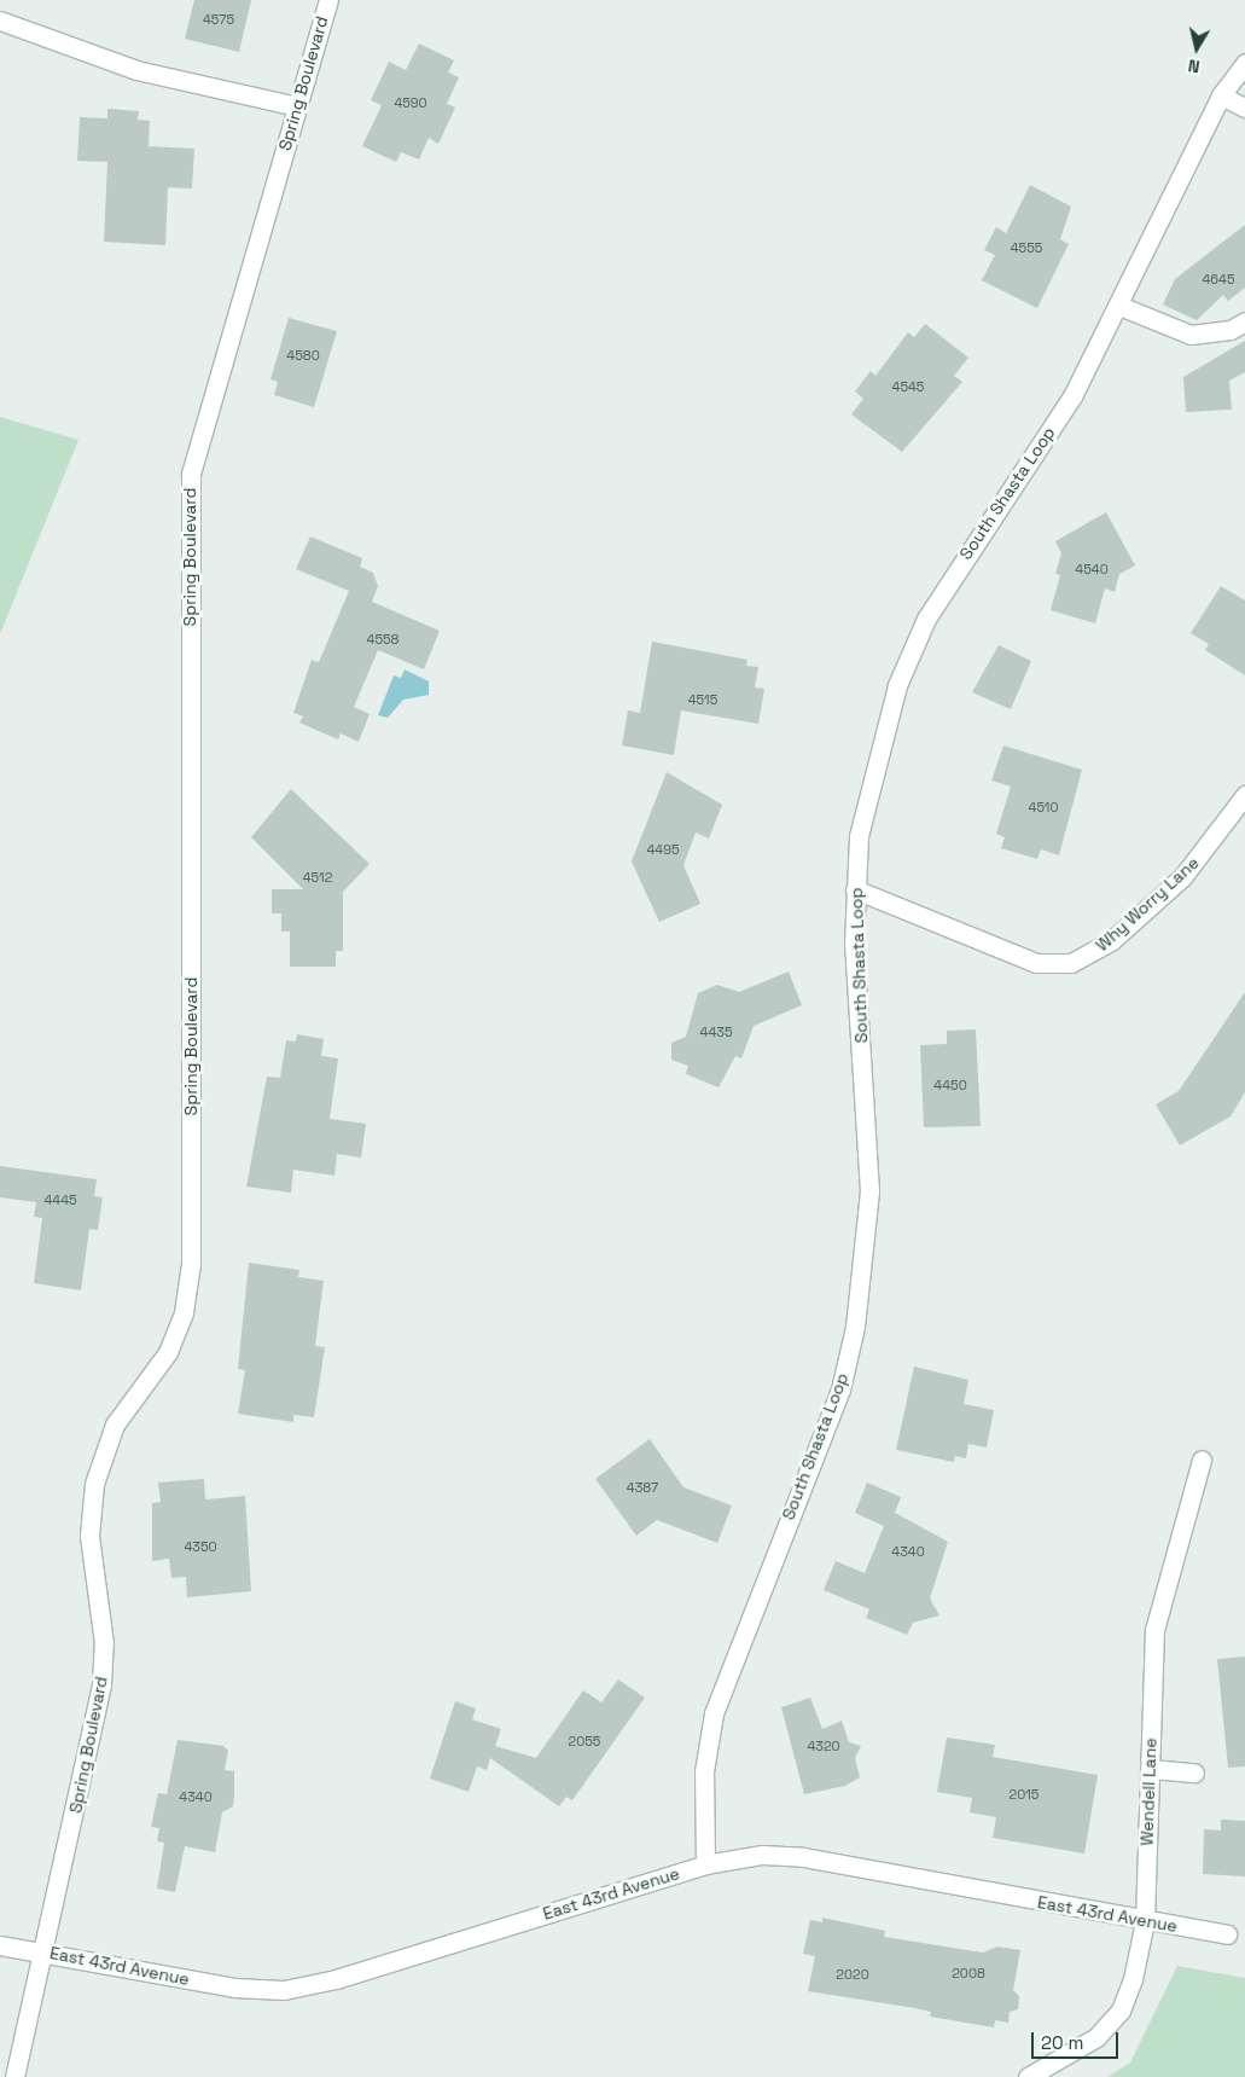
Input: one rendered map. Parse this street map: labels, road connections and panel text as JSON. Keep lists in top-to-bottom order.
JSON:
{
  "streets": {
    "street": [
      "Spring Boulevard",
      "South Shasta Loop",
      "Why Worry Lane",
      "Wendell Lane",
      "East 43rd Avenue"
    ]
  },
  "crossings": [
    ["Spring Boulevard", "East 43rd Avenue"],
    ["South Shasta Loop", "Why Worry Lane"],
    ["South Shasta Loop", "East 43rd Avenue"],
    ["Wendell Lane", "East 43rd Avenue"]
  ],
  "house_numbers": [
    "4575",
    "4590",
    "4555",
    "4645",
    "4580",
    "4545",
    "4540",
    "4558",
    "4515",
    "4510",
    "4495",
    "4512",
    "4435",
    "4450",
    "4445",
    "4387",
    "4350",
    "4340",
    "2055",
    "4320",
    "2015",
    "4340",
    "2008",
    "2020"
  ],
  "scale_bar": "20 m",
  "north": "bottom"
}
